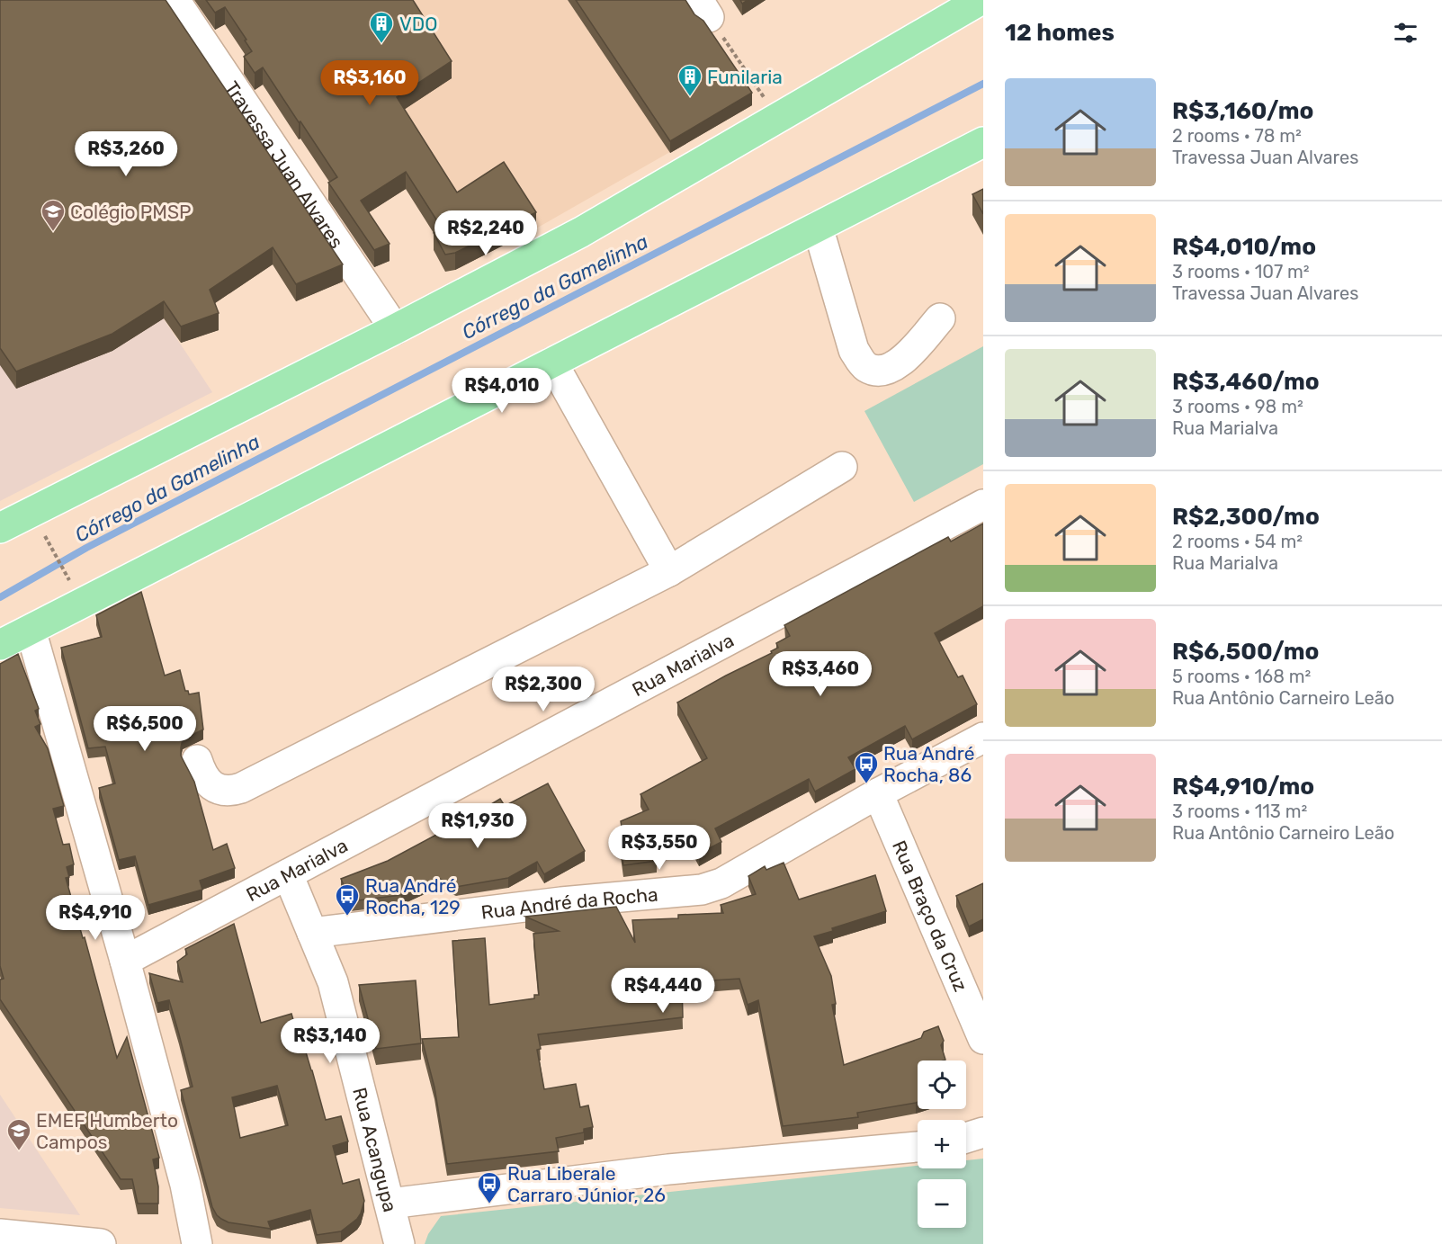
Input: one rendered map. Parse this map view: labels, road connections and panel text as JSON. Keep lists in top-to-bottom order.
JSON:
{
  "streets": {
    "street": [
      "Travessa Juan Alvares",
      "Rua Marialva",
      "Rua André da Rocha",
      "Rua Braço da Cruz",
      "Rua Acangupa"
    ]
  },
  "crossings": [
    ["Rua Marialva", "Rua Acangupa"],
    ["Rua André da Rocha", "Rua Braço da Cruz"],
    ["Rua André da Rocha", "Rua Acangupa"]
  ],
  "water": ["Córrego da Gamelinha"],
  "places": {
    "building": ["VDO", "Funilaria"],
    "school or university": ["Colégio PMSP", "EMEF Humberto Campos"],
    "bus stop": ["Rua André Rocha, 86", "Rua André Rocha, 129", "Rua Liberale Carraro Júnior, 26"]
  },
  "page": {
    "heading": "12 homes",
    "price": [
      "R$3,160",
      "R$3,260",
      "R$2,240",
      "R$4,010",
      "R$3,460",
      "R$2,300",
      "R$6,500",
      "R$1,930",
      "R$3,550",
      "R$4,910",
      "R$4,440",
      "R$3,140"
    ],
    "list": [
      {
        "name": "R$3,160/mo",
        "note": "2 rooms · 78 m² · Travessa Juan Alvares"
      },
      {
        "name": "R$4,010/mo",
        "note": "3 rooms · 107 m² · Travessa Juan Alvares"
      },
      {
        "name": "R$3,460/mo",
        "note": "3 rooms · 98 m² · Rua Marialva"
      },
      {
        "name": "R$2,300/mo",
        "note": "2 rooms · 54 m² · Rua Marialva"
      },
      {
        "name": "R$6,500/mo",
        "note": "5 rooms · 168 m² · Rua Antônio Carneiro Leão"
      },
      {
        "name": "R$4,910/mo",
        "note": "3 rooms · 113 m² · Rua Antônio Carneiro Leão"
      }
    ],
    "map_buttons": ["+", "−"]
  }
}
